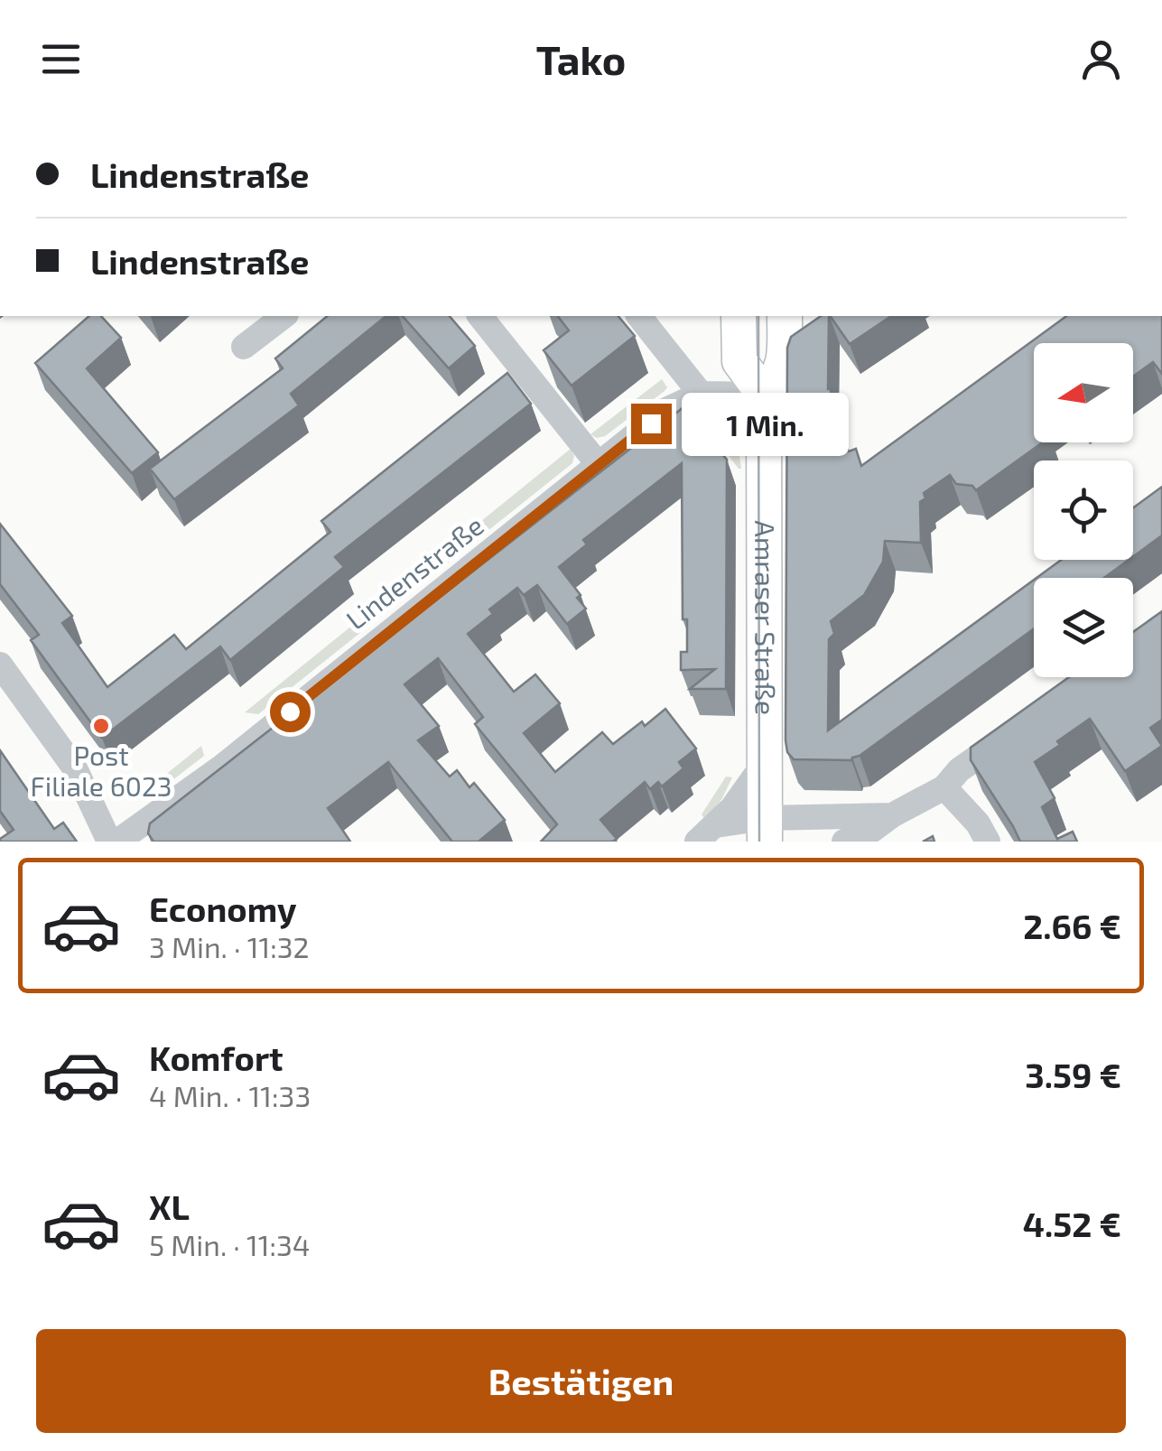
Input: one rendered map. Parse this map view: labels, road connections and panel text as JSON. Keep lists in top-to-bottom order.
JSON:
{
  "streets": {
    "street": ["Lindenstraße", "Amraser Straße"]
  },
  "crossings": [
    ["Lindenstraße", "Amraser Straße"]
  ],
  "places": ["Post Filiale 6023"],
  "north": "left",
  "page": {
    "header": "Tako",
    "banner": ["Lindenstraße", "Lindenstraße"],
    "bubble": "1 Min.",
    "list": [
      {
        "name": "Economy",
        "note": "3 Min. · 11:32",
        "value": "2.66 €"
      },
      {
        "name": "Komfort",
        "note": "4 Min. · 11:33",
        "value": "3.59 €"
      },
      {
        "name": "XL",
        "note": "5 Min. · 11:34",
        "value": "4.52 €"
      }
    ],
    "buttons": "Bestätigen"
  }
}
